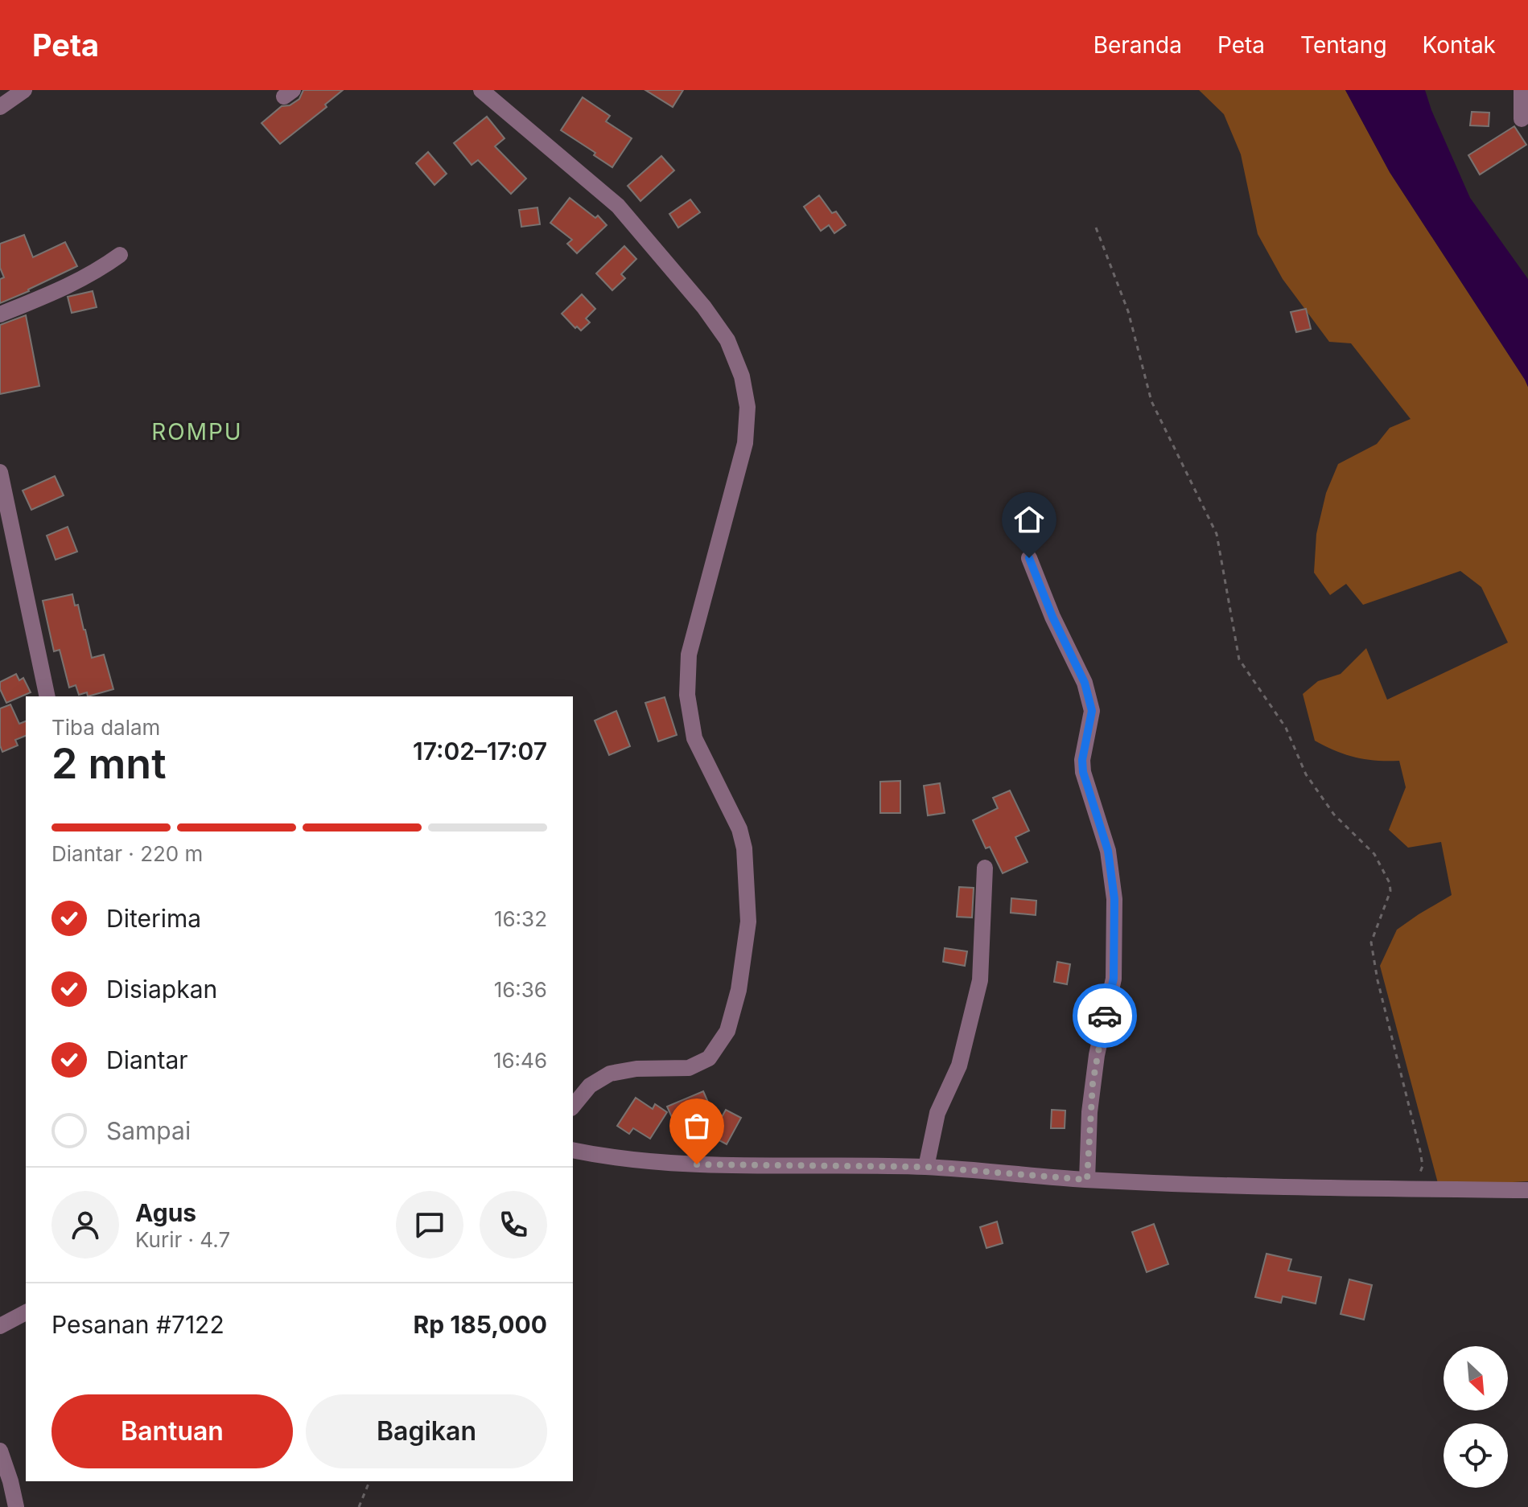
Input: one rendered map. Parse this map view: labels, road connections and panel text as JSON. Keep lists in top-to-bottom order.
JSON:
{
  "districts": ["ROMPU"],
  "north": "bottom right",
  "page": {
    "header": "Peta",
    "nav": [
      "Beranda",
      "Peta",
      "Tentang",
      "Kontak"
    ],
    "heading": ["2 mnt", "Tiba dalam", "17:02–17:07"],
    "panel": [
      "Agus",
      "Kurir · 4.7",
      "Pesanan #7122",
      "Rp 185,000"
    ],
    "bar": "Diantar · 220 m",
    "list": [
      ["Diterima", "16:32"],
      ["Disiapkan", "16:36"],
      ["Diantar", "16:46"],
      "Sampai"
    ],
    "buttons": ["Bantuan", "Bagikan"]
  }
}
